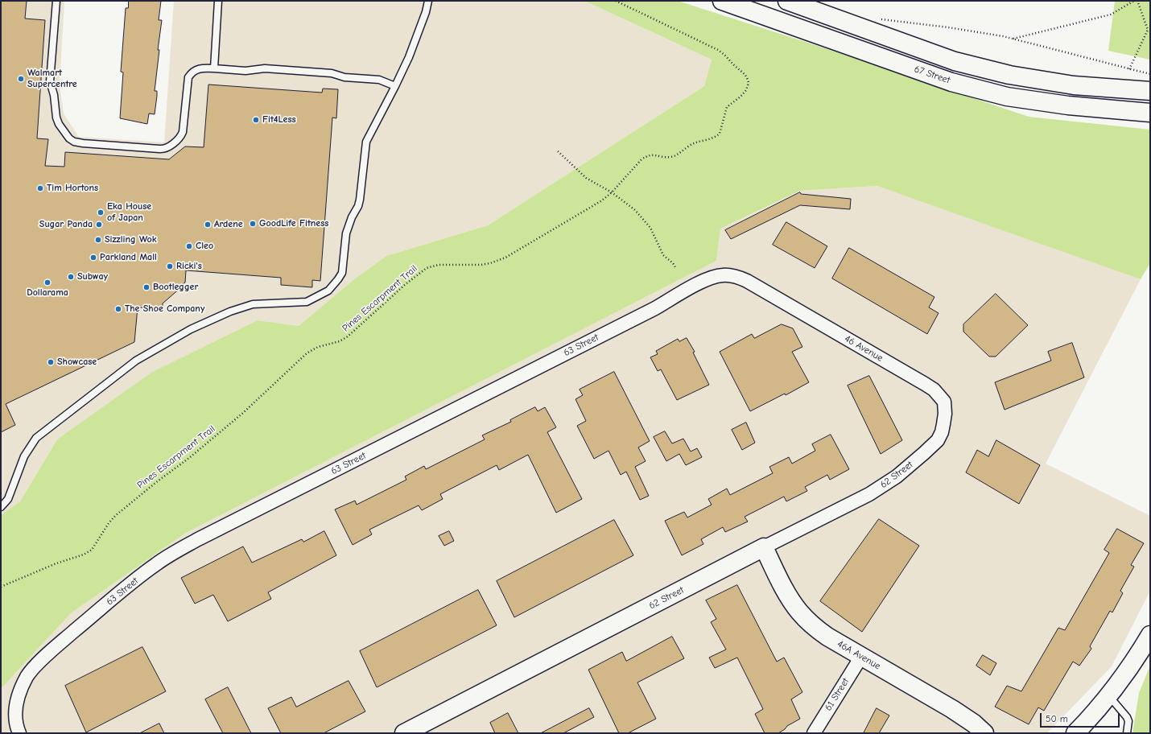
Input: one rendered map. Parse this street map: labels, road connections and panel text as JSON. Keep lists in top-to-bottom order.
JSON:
{
  "streets": {
    "main road": ["67 Street", "62 Street", "46A Avenue"],
    "street": ["63 Street", "46 Avenue", "61 Street"],
    "path": ["Pines Escarpment Trail"]
  },
  "crossings": [
    ["63 Street", "46 Avenue"],
    ["46 Avenue", "62 Street"],
    ["62 Street", "46A Avenue"],
    ["46A Avenue", "61 Street"]
  ],
  "places": [
    "Walmart Supercentre",
    "Fit4Less",
    "Tim Hortons",
    "Eka House of Japan",
    "GoodLife Fitness",
    "Sugar Panda",
    "Ardene",
    "Sizzling Wok",
    "Cleo",
    "Parkland Mall",
    "Ricki's",
    "Subway",
    "Dollarama",
    "Bootlegger",
    "The Shoe Company",
    "Showcase"
  ],
  "scale_bar": "50 m"
}
